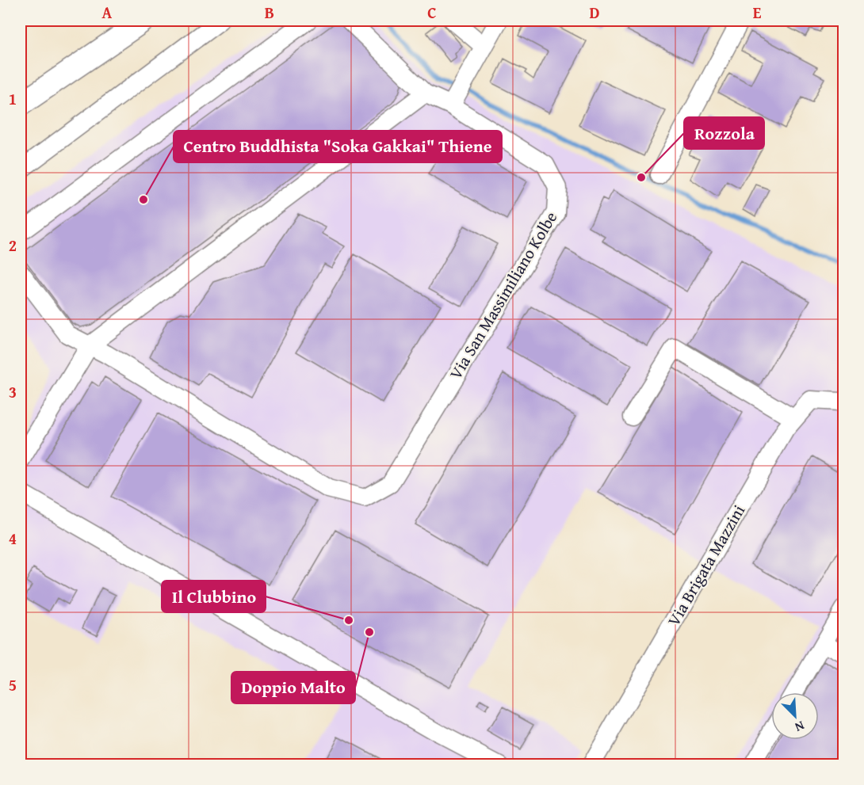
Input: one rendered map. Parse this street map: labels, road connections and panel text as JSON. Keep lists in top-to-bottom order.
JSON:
{
  "streets": {
    "street": ["Via San Massimiliano Kolbe", "Via Brigata Mazzini"]
  },
  "places": [
    "Rozzola",
    "Centro Buddhista \"Soka Gakkai\" Thiene",
    "Il Clubbino",
    "Doppio Malto"
  ],
  "north": "bottom right",
  "grid": {
    "columns": [
      "A",
      "B",
      "C",
      "D",
      "E"
    ],
    "rows": [
      "1",
      "2",
      "3",
      "4",
      "5"
    ]
  }
}
